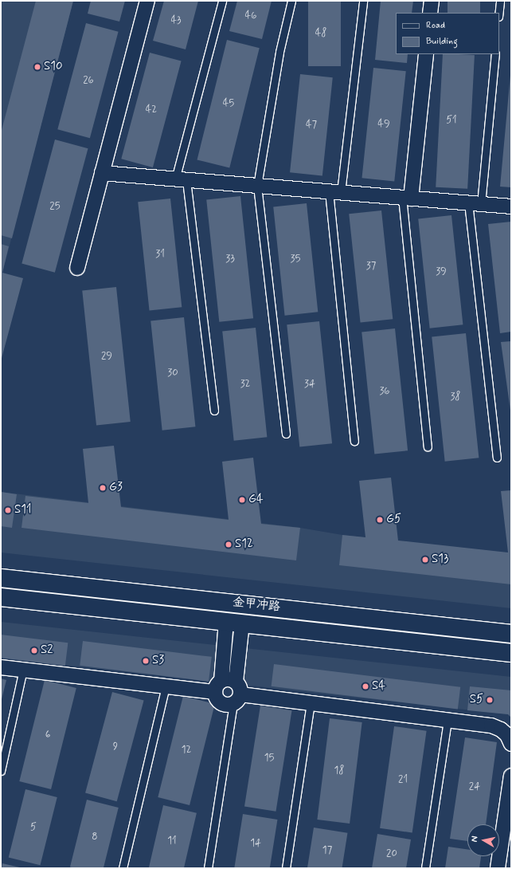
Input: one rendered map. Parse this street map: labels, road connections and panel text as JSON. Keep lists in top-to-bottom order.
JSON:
{
  "streets": {
    "main road": ["金甲冲路"]
  },
  "places": [
    "S10",
    "G3",
    "G4",
    "S11",
    "G5",
    "S12",
    "S13",
    "S2",
    "S3",
    "S4",
    "S5"
  ],
  "house_numbers": [
    "46",
    "43",
    "48",
    "26",
    "45",
    "42",
    "51",
    "49",
    "47",
    "25",
    "31",
    "33",
    "35",
    "37",
    "39",
    "29",
    "30",
    "32",
    "34",
    "36",
    "38",
    "6",
    "9",
    "12",
    "15",
    "18",
    "21",
    "24",
    "5",
    "8",
    "11",
    "14",
    "17",
    "20"
  ],
  "legend": ["Road", "Building"],
  "north": "left"
}
